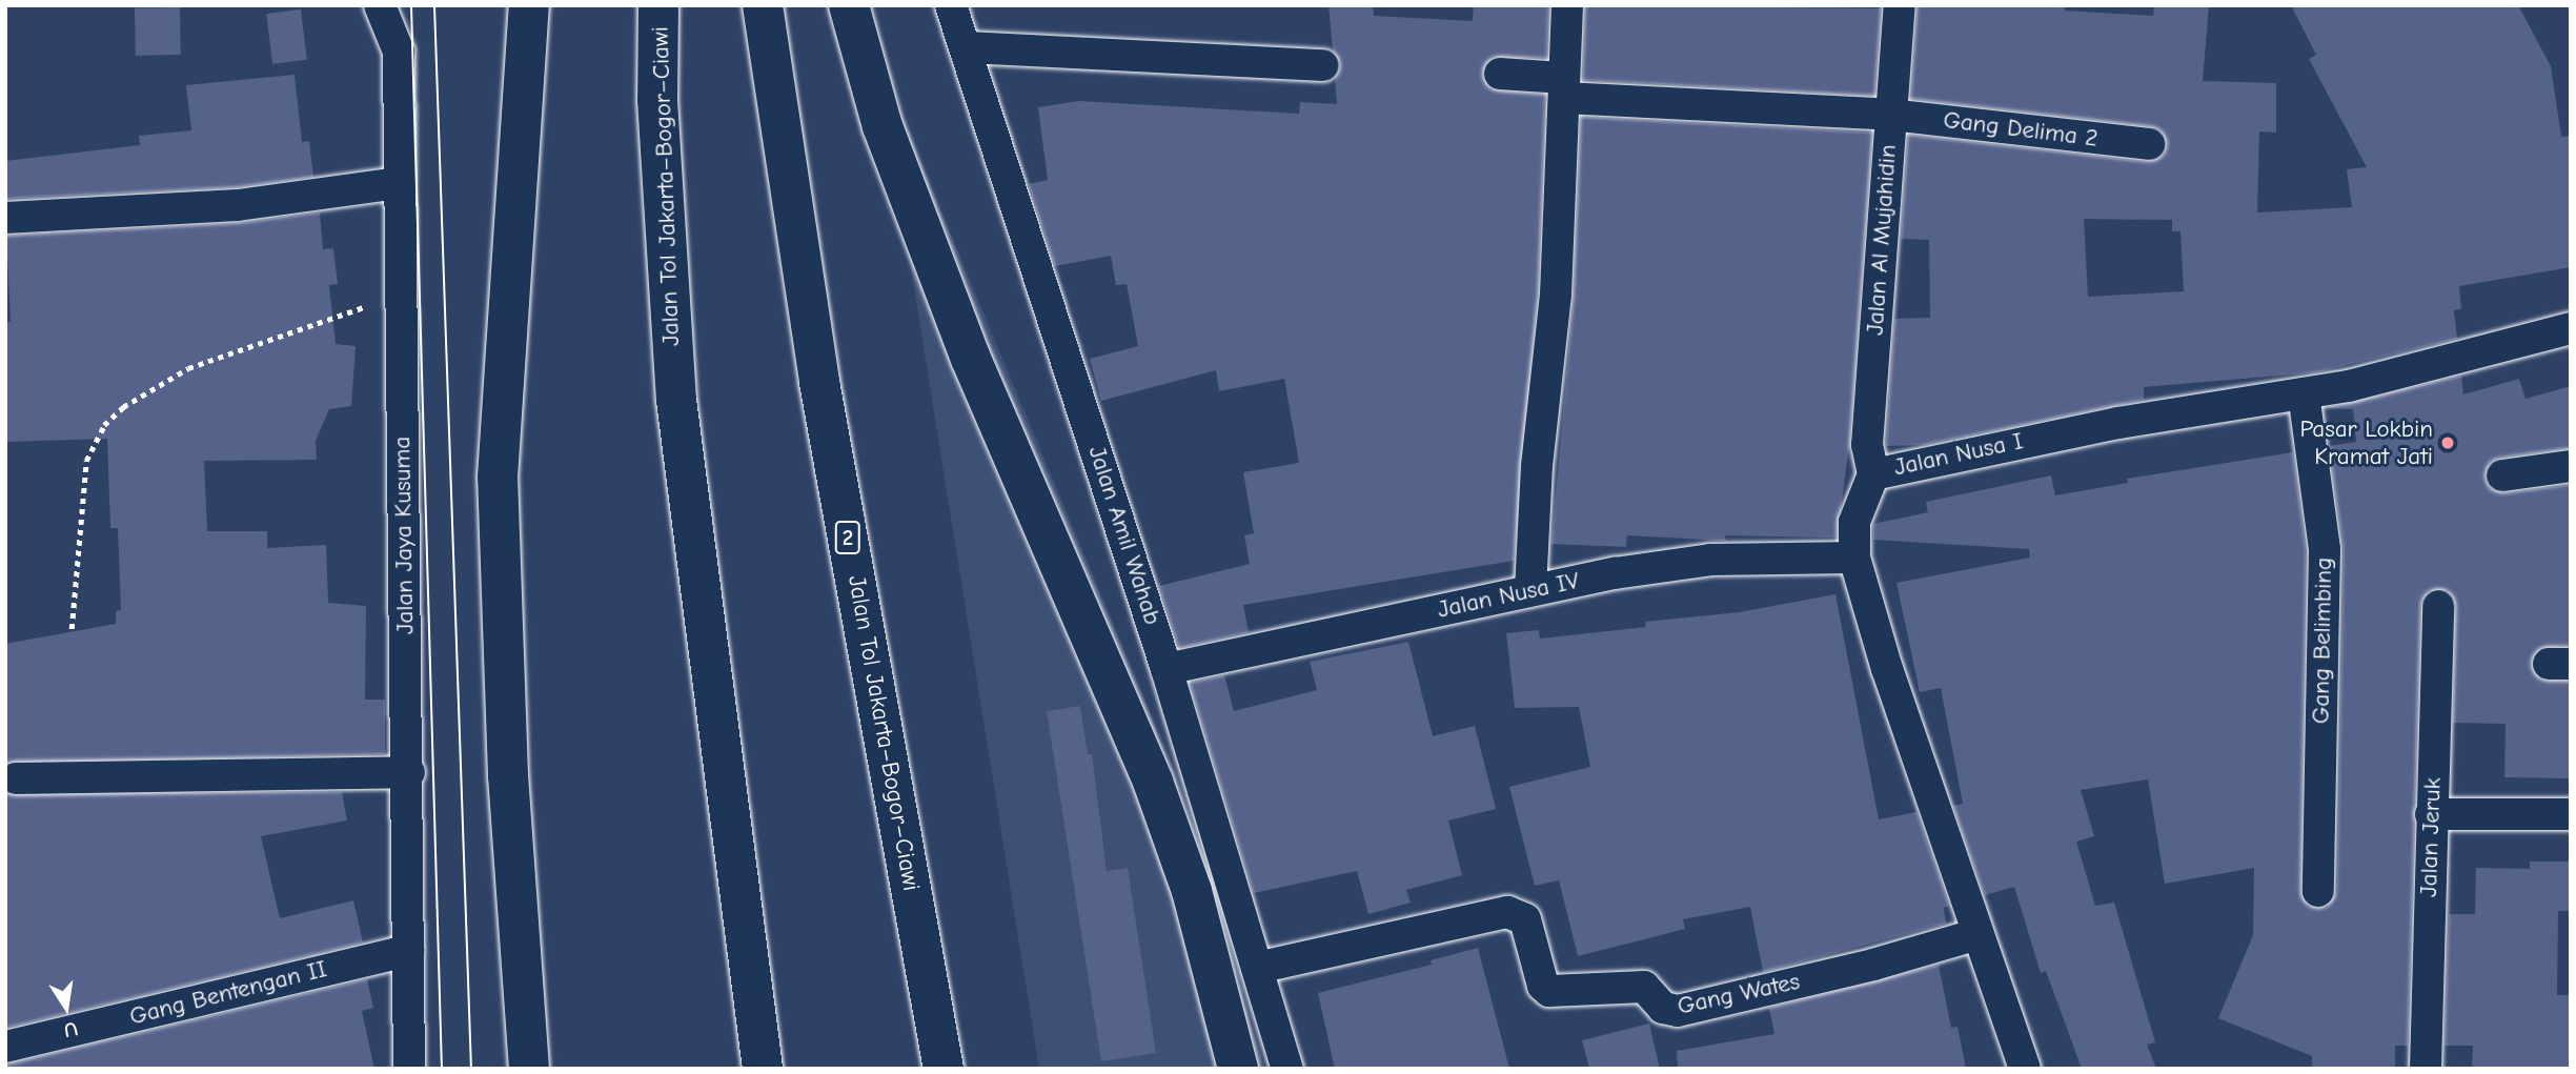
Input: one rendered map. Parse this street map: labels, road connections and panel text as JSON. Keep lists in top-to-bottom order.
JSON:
{
  "streets": {
    "highway": ["Jalan Tol Jakarta–Bogor–Ciawi", "2"],
    "street": [
      "Gang Delima 2",
      "Jalan Al Mujahidin",
      "Jalan Nusa I",
      "Jalan Jaya Kusuma",
      "Jalan Amil Wahab",
      "Jalan Nusa IV",
      "Gang Belimbing",
      "Jalan Jeruk",
      "Gang Bentengan II",
      "Gang Wates"
    ]
  },
  "crossings": [
    ["Gang Delima 2", "Jalan Al Mujahidin"],
    ["Jalan Al Mujahidin", "Jalan Nusa I"],
    ["Jalan Nusa I", "Jalan Nusa IV"],
    ["Jalan Nusa I", "Gang Belimbing"],
    ["Jalan Nusa I", "Gang Wates"],
    ["Jalan Jaya Kusuma", "Gang Bentengan II"],
    ["Jalan Amil Wahab", "Jalan Nusa IV"],
    ["Jalan Amil Wahab", "Gang Wates"]
  ],
  "places": ["Pasar Lokbin Kramat Jati"],
  "north": "bottom"
}
